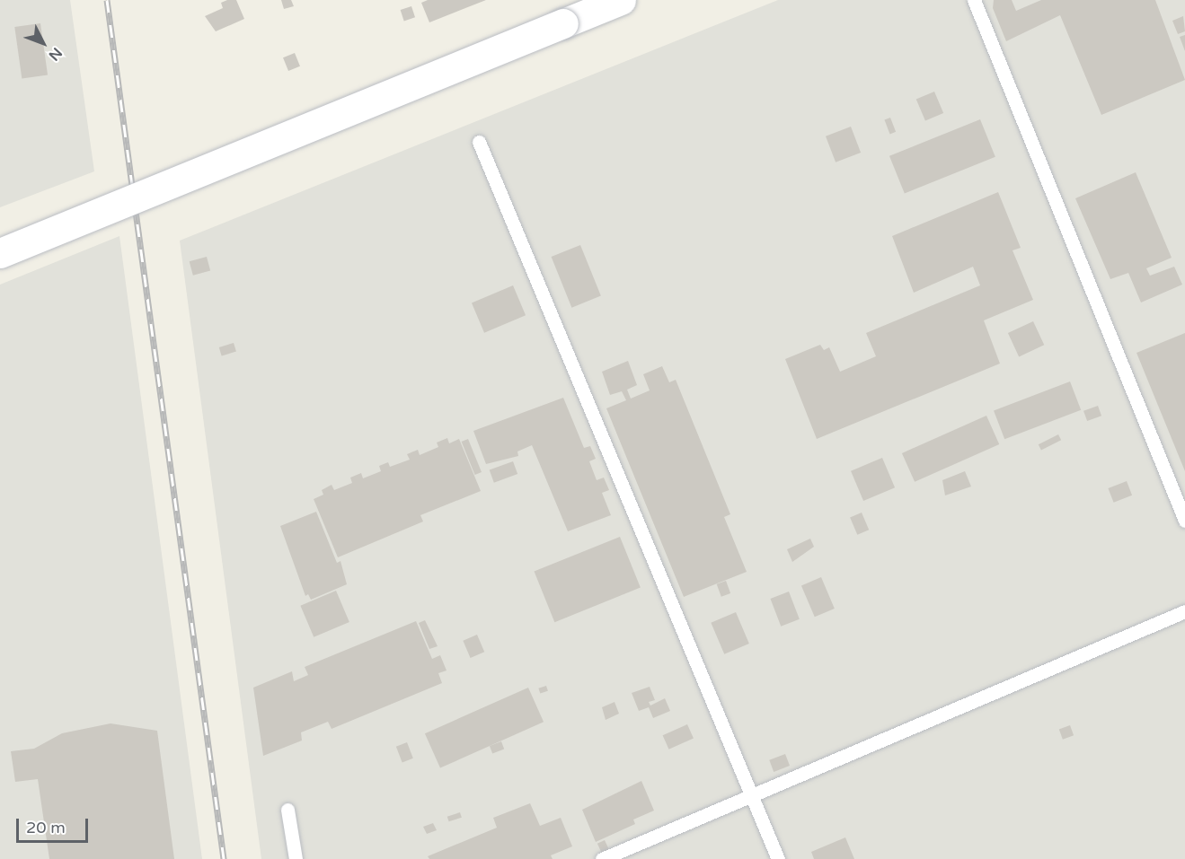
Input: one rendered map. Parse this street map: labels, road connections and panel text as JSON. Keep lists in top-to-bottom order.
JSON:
{
  "scale_bar": "20 m",
  "north": "bottom right"
}
